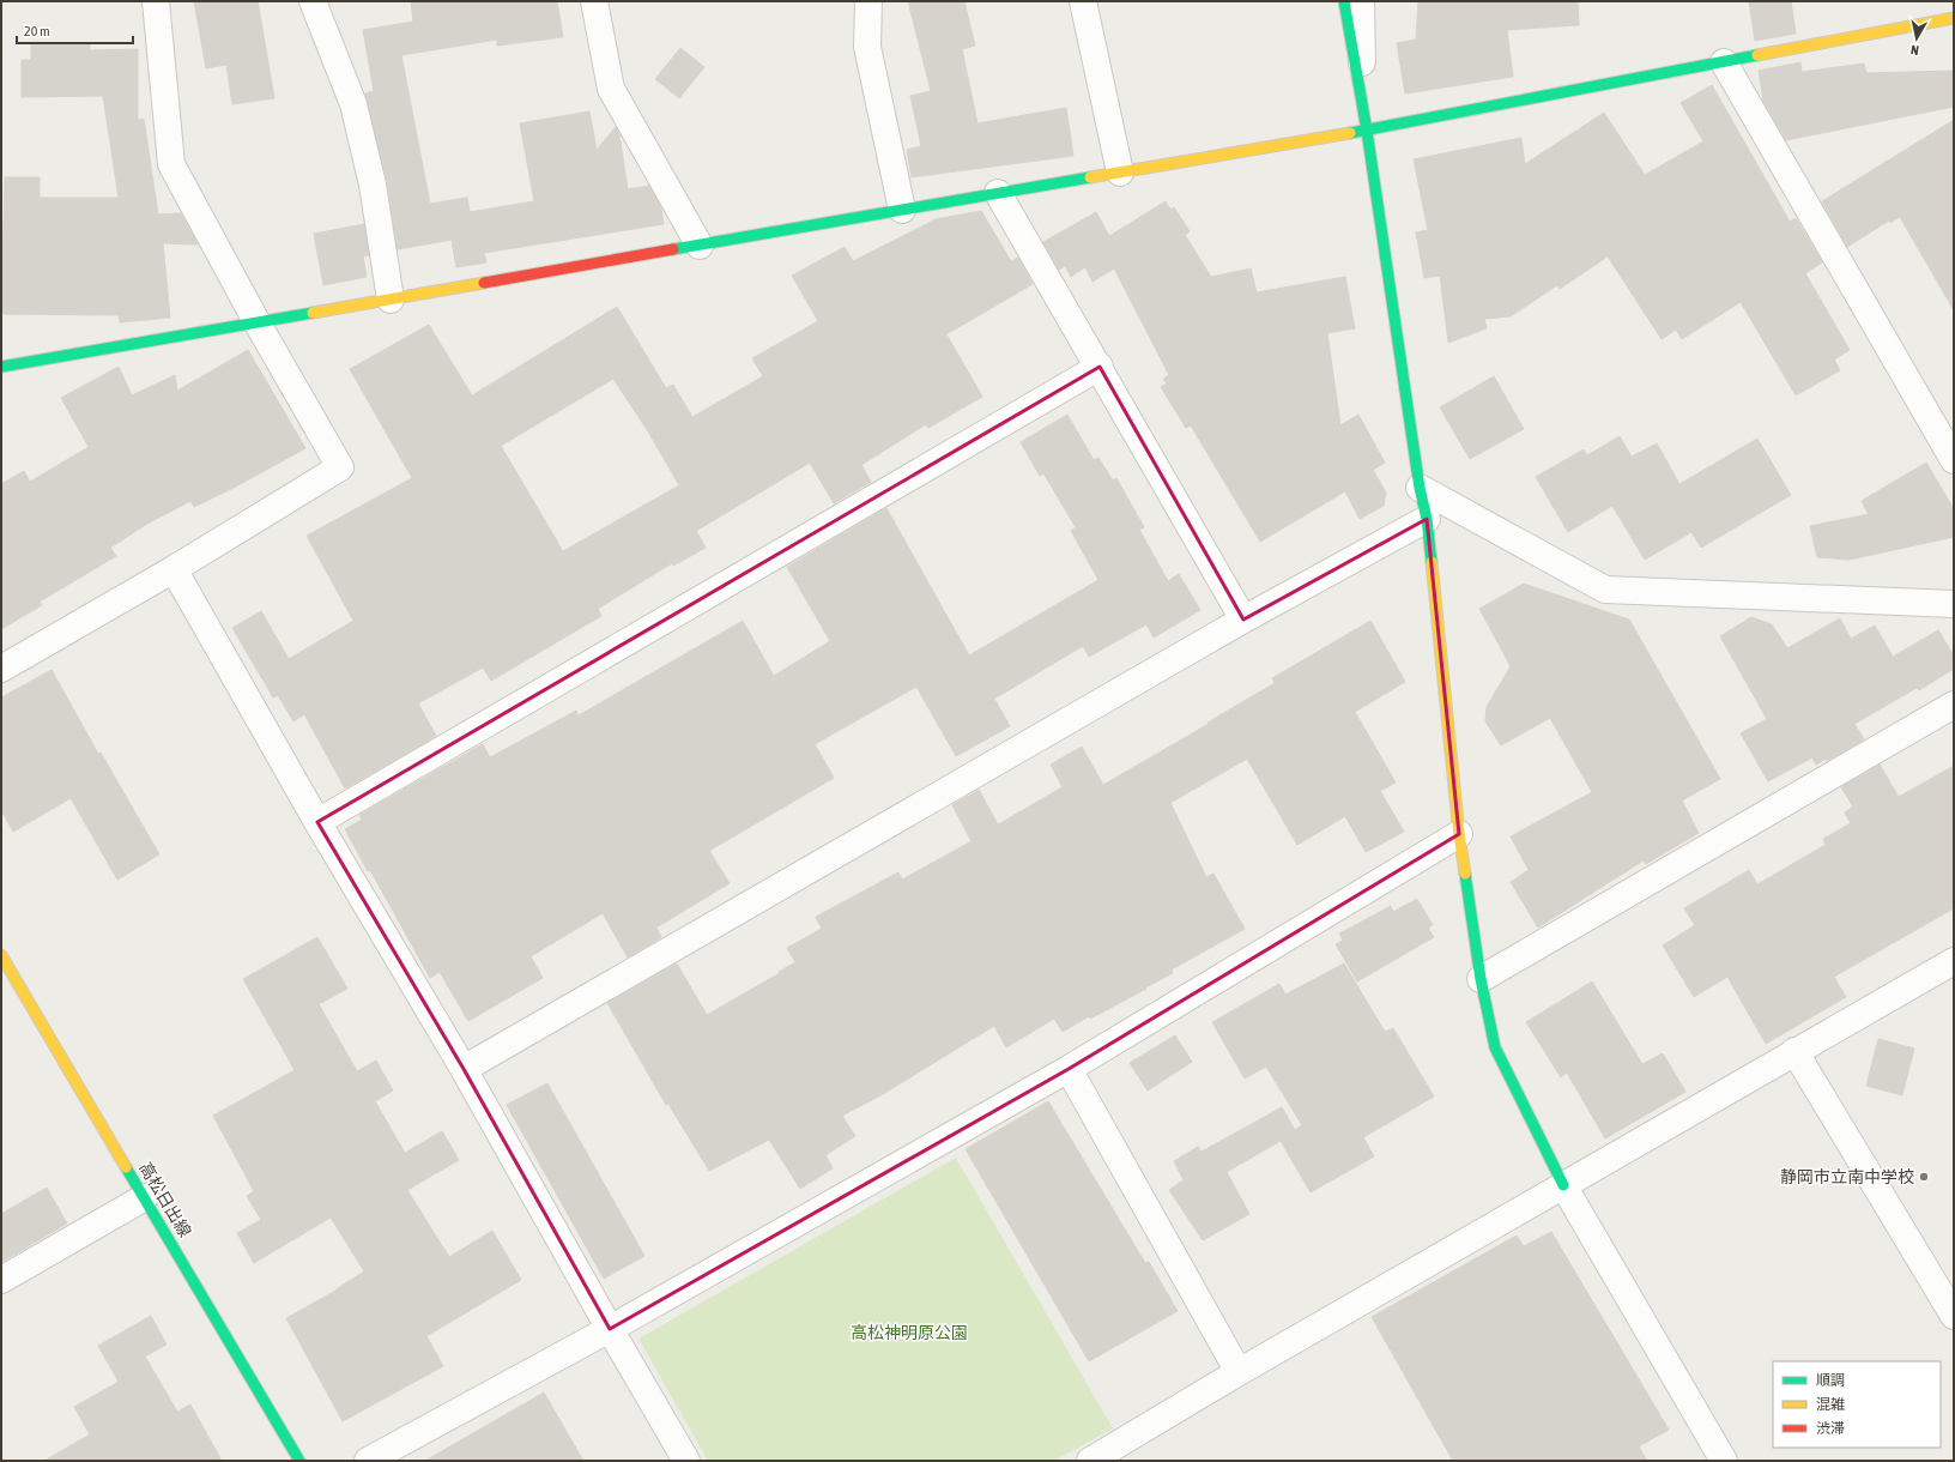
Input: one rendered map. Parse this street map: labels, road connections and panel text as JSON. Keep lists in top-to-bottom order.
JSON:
{
  "streets": {
    "street": ["高松日出線"]
  },
  "parks": ["高松神明原公園"],
  "places": ["静岡市立南中学校"],
  "legend": ["順調", "混雑", "渋滞"],
  "scale_bar": "20 m",
  "north": "bottom"
}
